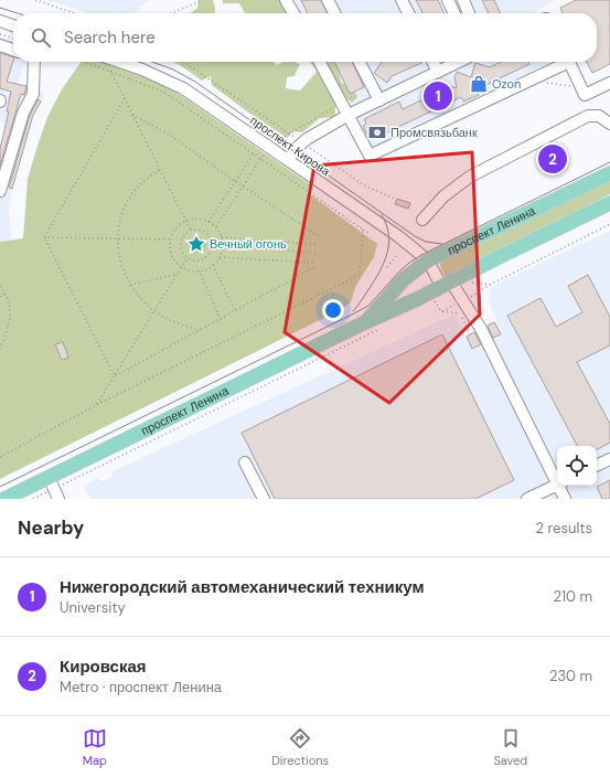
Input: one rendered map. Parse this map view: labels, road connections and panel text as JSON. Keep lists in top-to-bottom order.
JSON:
{
  "streets": {
    "main road": ["проспект Ленина"],
    "street": ["проспект Кирова"]
  },
  "crossings": [
    ["проспект Кирова", "проспект Ленина"]
  ],
  "places": {
    "shop": ["Ozon"],
    "bank": ["Промсвязьбанк"],
    "place": ["Вечный огонь"]
  },
  "page": {
    "search": "Search here",
    "pins": ["1", "2"],
    "heading": ["Nearby", "2 results"],
    "list": [
      {
        "mark": "1",
        "name": "Нижегородский автомеханический техникум",
        "note": "University",
        "value": "210 m"
      },
      {
        "mark": "2",
        "name": "Кировская",
        "note": "Metro · проспект Ленина",
        "value": "230 m"
      }
    ],
    "nav": ["Map", "Directions", "Saved"]
  }
}
